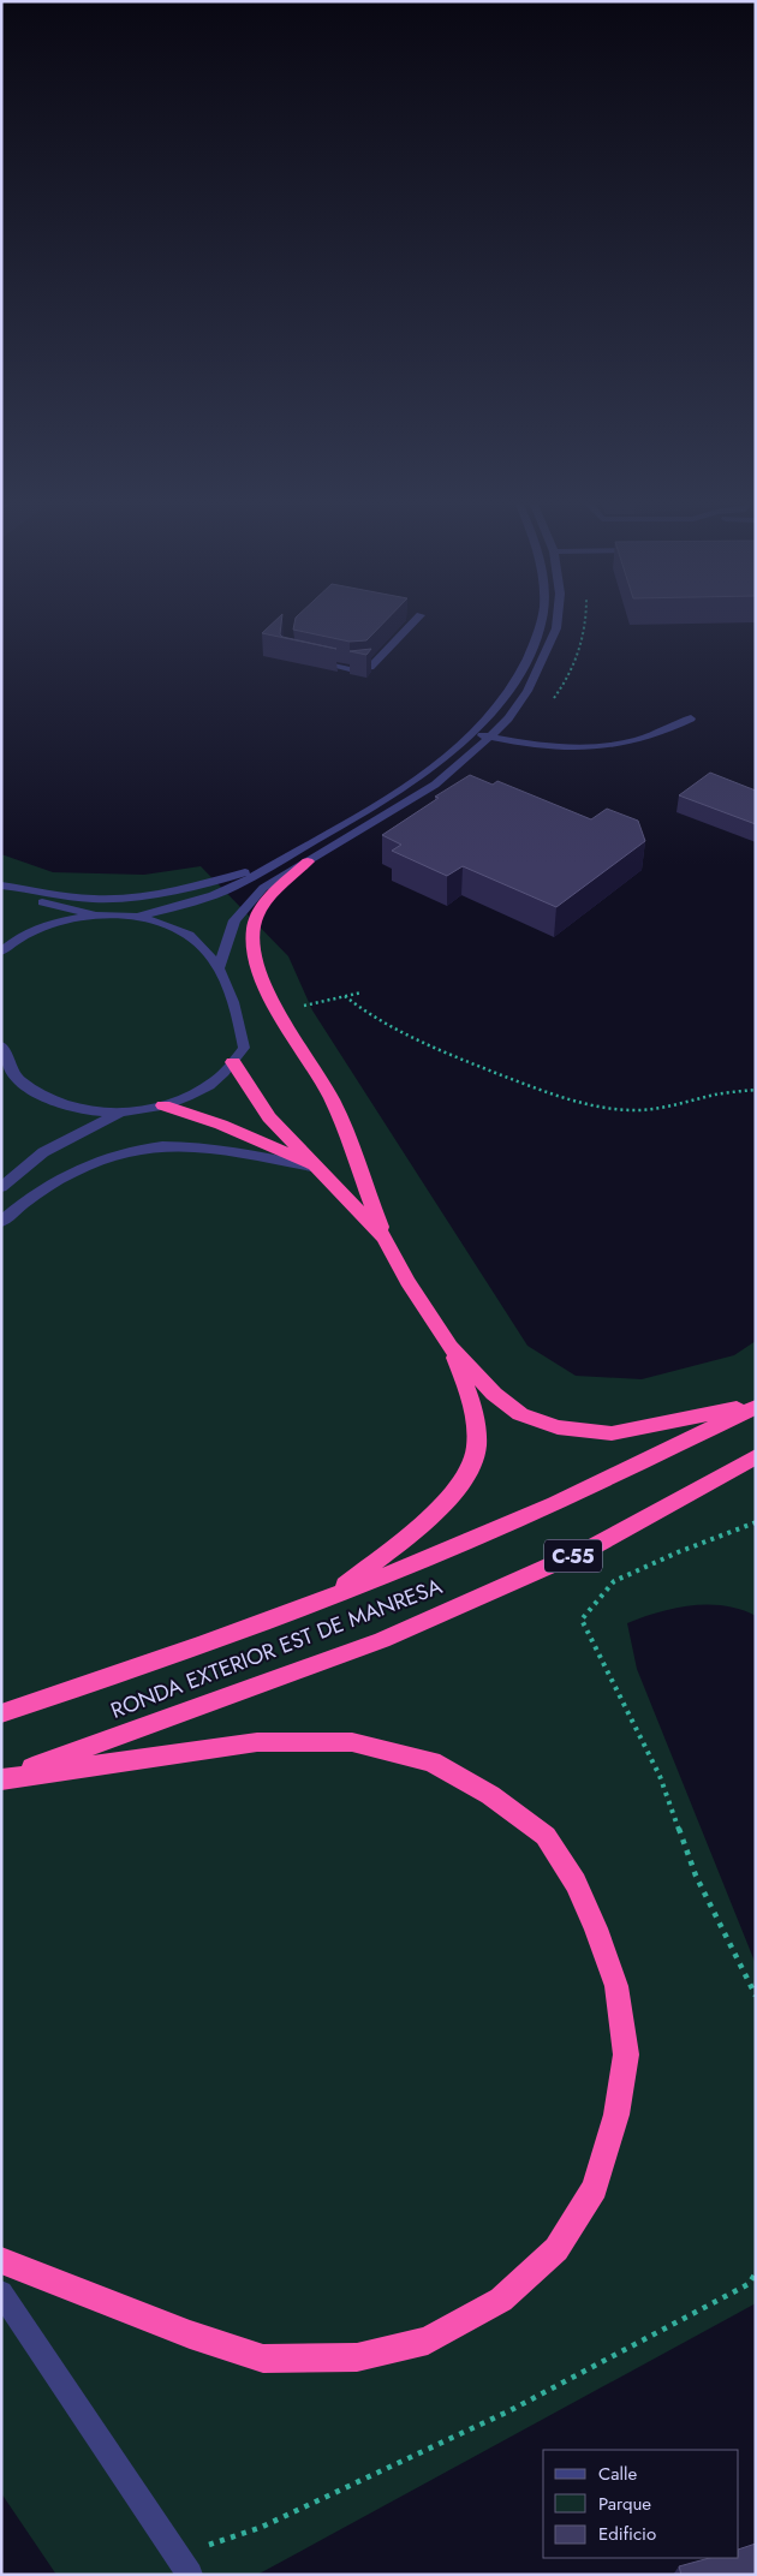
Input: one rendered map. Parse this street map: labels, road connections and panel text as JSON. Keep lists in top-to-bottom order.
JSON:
{
  "streets": {
    "highway": ["C-55", "RONDA EXTERIOR EST DE MANRESA"]
  },
  "crossings": [
    ["C-55", "RONDA EXTERIOR EST DE MANRESA"]
  ],
  "legend": ["Calle", "Parque", "Edificio"]
}
